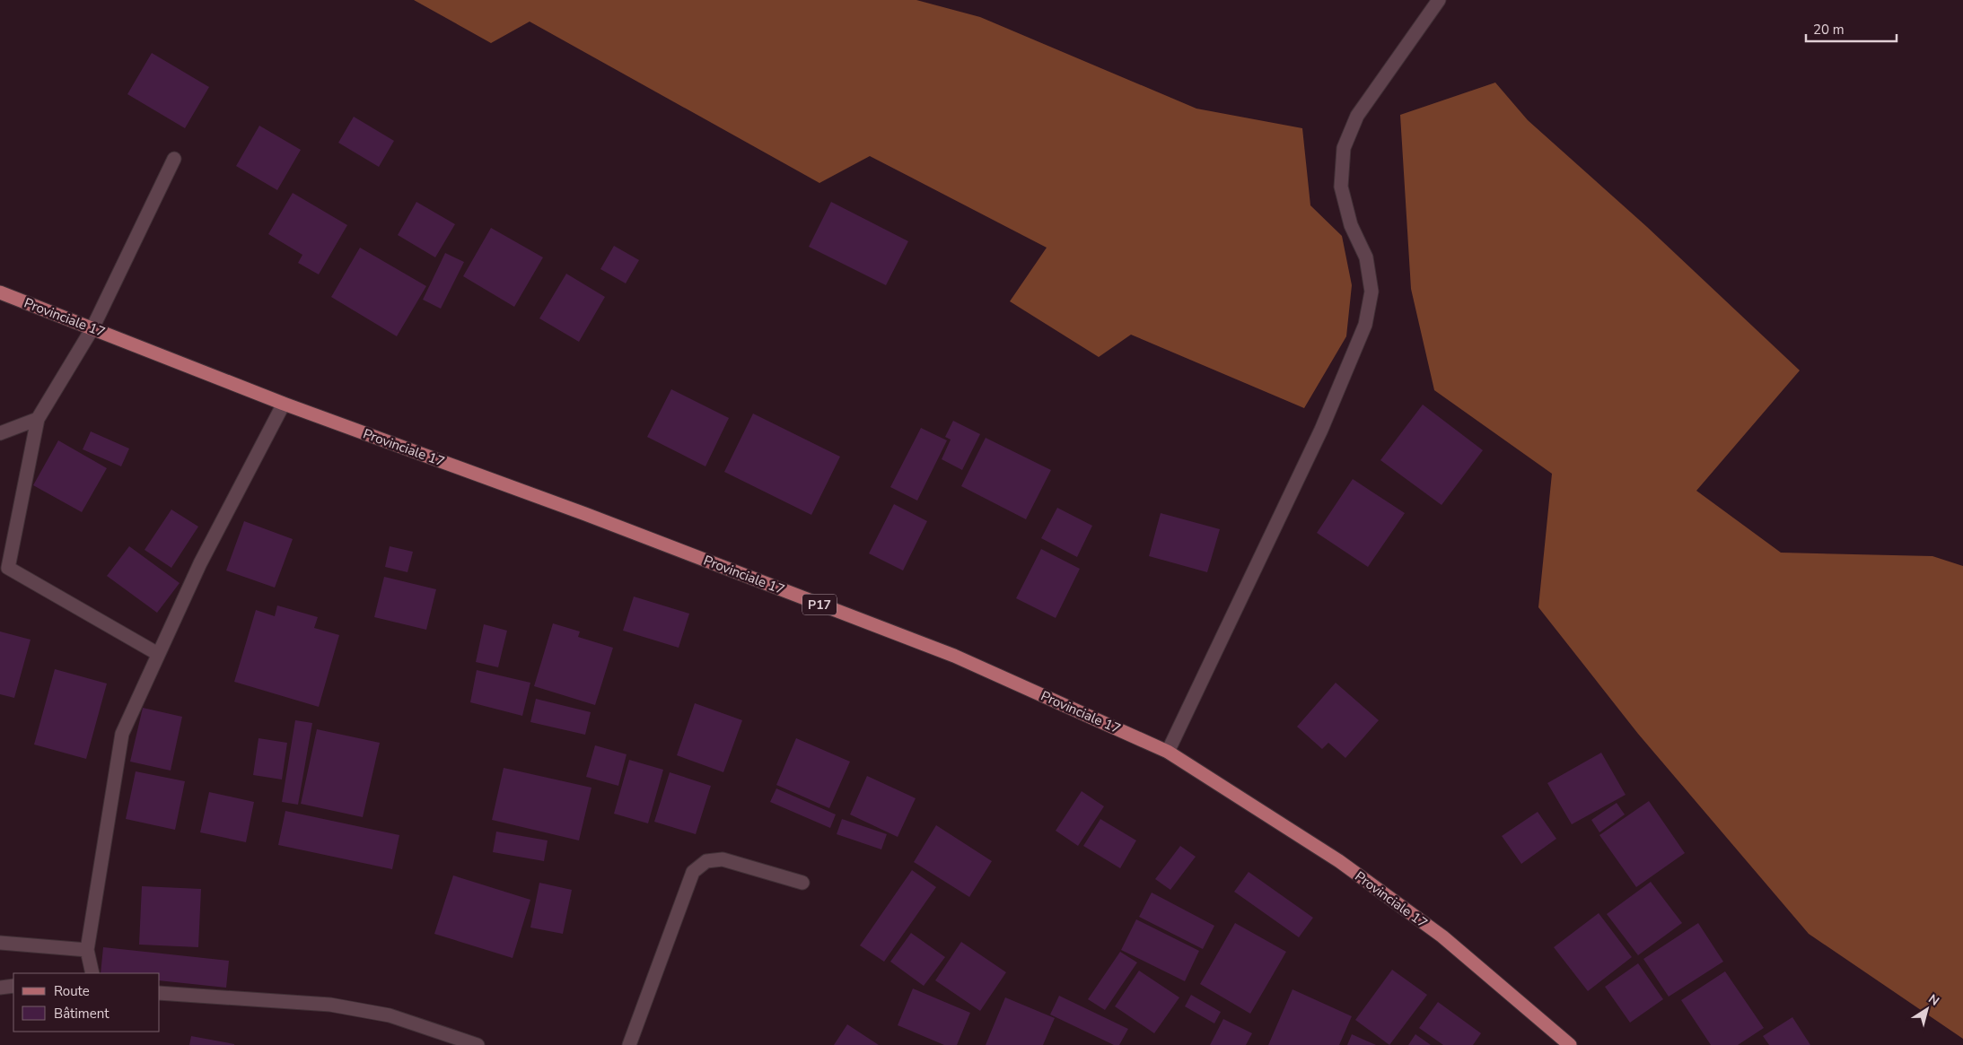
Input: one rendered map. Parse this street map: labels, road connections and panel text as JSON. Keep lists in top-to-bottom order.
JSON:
{
  "streets": {
    "main road": ["Provinciale 17", "P17"]
  },
  "legend": ["Route", "Bâtiment"],
  "scale_bar": "20 m",
  "north": "top right"
}
